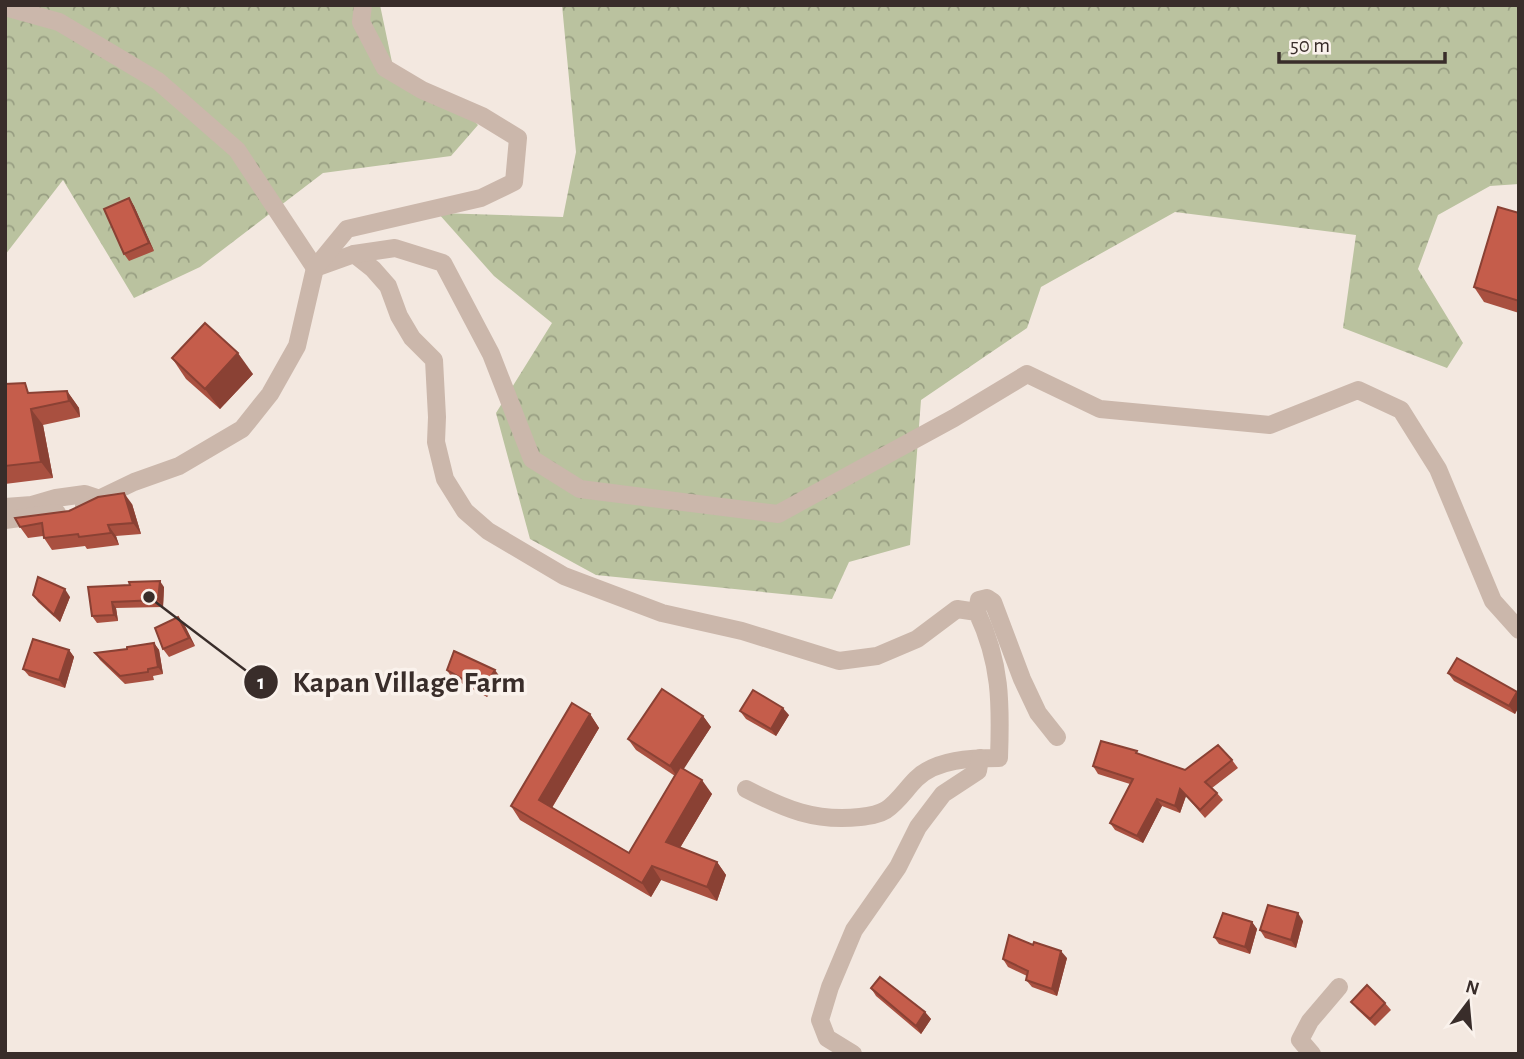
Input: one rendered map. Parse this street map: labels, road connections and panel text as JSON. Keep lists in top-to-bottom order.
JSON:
{
  "places": ["Kapan Village Farm"],
  "scale_bar": "50 m",
  "north": "top"
}
